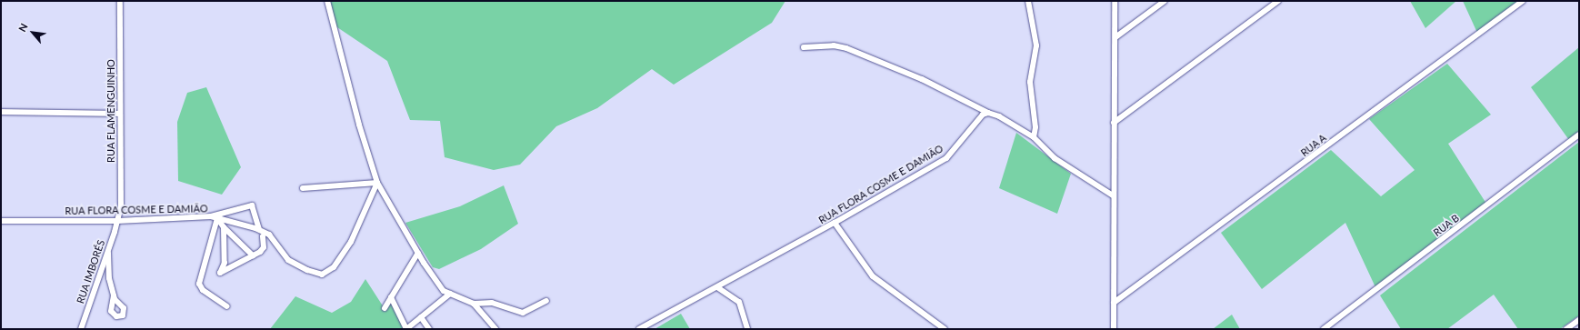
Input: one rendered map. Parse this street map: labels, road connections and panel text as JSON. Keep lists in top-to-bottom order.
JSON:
{
  "streets": {
    "street": [
      "RUA FLAMENGUINHO",
      "RUA A",
      "RUA FLORA COSME E DAMIÃO",
      "RUA B",
      "RUA IMBORÉS"
    ]
  },
  "crossings": [
    ["RUA FLAMENGUINHO", "RUA FLORA COSME E DAMIÃO"],
    ["RUA FLAMENGUINHO", "RUA IMBORÉS"],
    ["RUA FLORA COSME E DAMIÃO", "RUA IMBORÉS"]
  ],
  "north": "top left"
}
